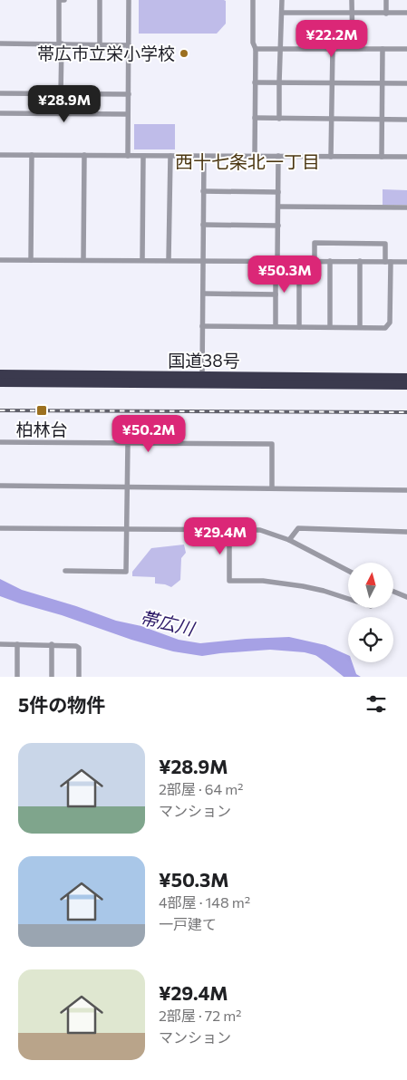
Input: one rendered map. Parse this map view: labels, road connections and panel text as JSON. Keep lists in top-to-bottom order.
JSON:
{
  "streets": {
    "highway": ["国道38号"]
  },
  "districts": ["西十七条北一丁目"],
  "water": ["帯広川"],
  "places": {
    "other": ["帯広市立栄小学校"],
    "transit": ["柏林台"]
  },
  "north": "top",
  "page": {
    "price": [
      "¥22.2M",
      "¥28.9M",
      "¥50.3M",
      "¥50.2M",
      "¥29.4M"
    ],
    "heading": "5件の物件",
    "list": [
      {
        "name": "¥28.9M",
        "note": "2部屋 · 64 m² · マンション"
      },
      {
        "name": "¥50.3M",
        "note": "4部屋 · 148 m² · 一戸建て"
      },
      {
        "name": "¥29.4M",
        "note": "2部屋 · 72 m² · マンション"
      }
    ]
  }
}
